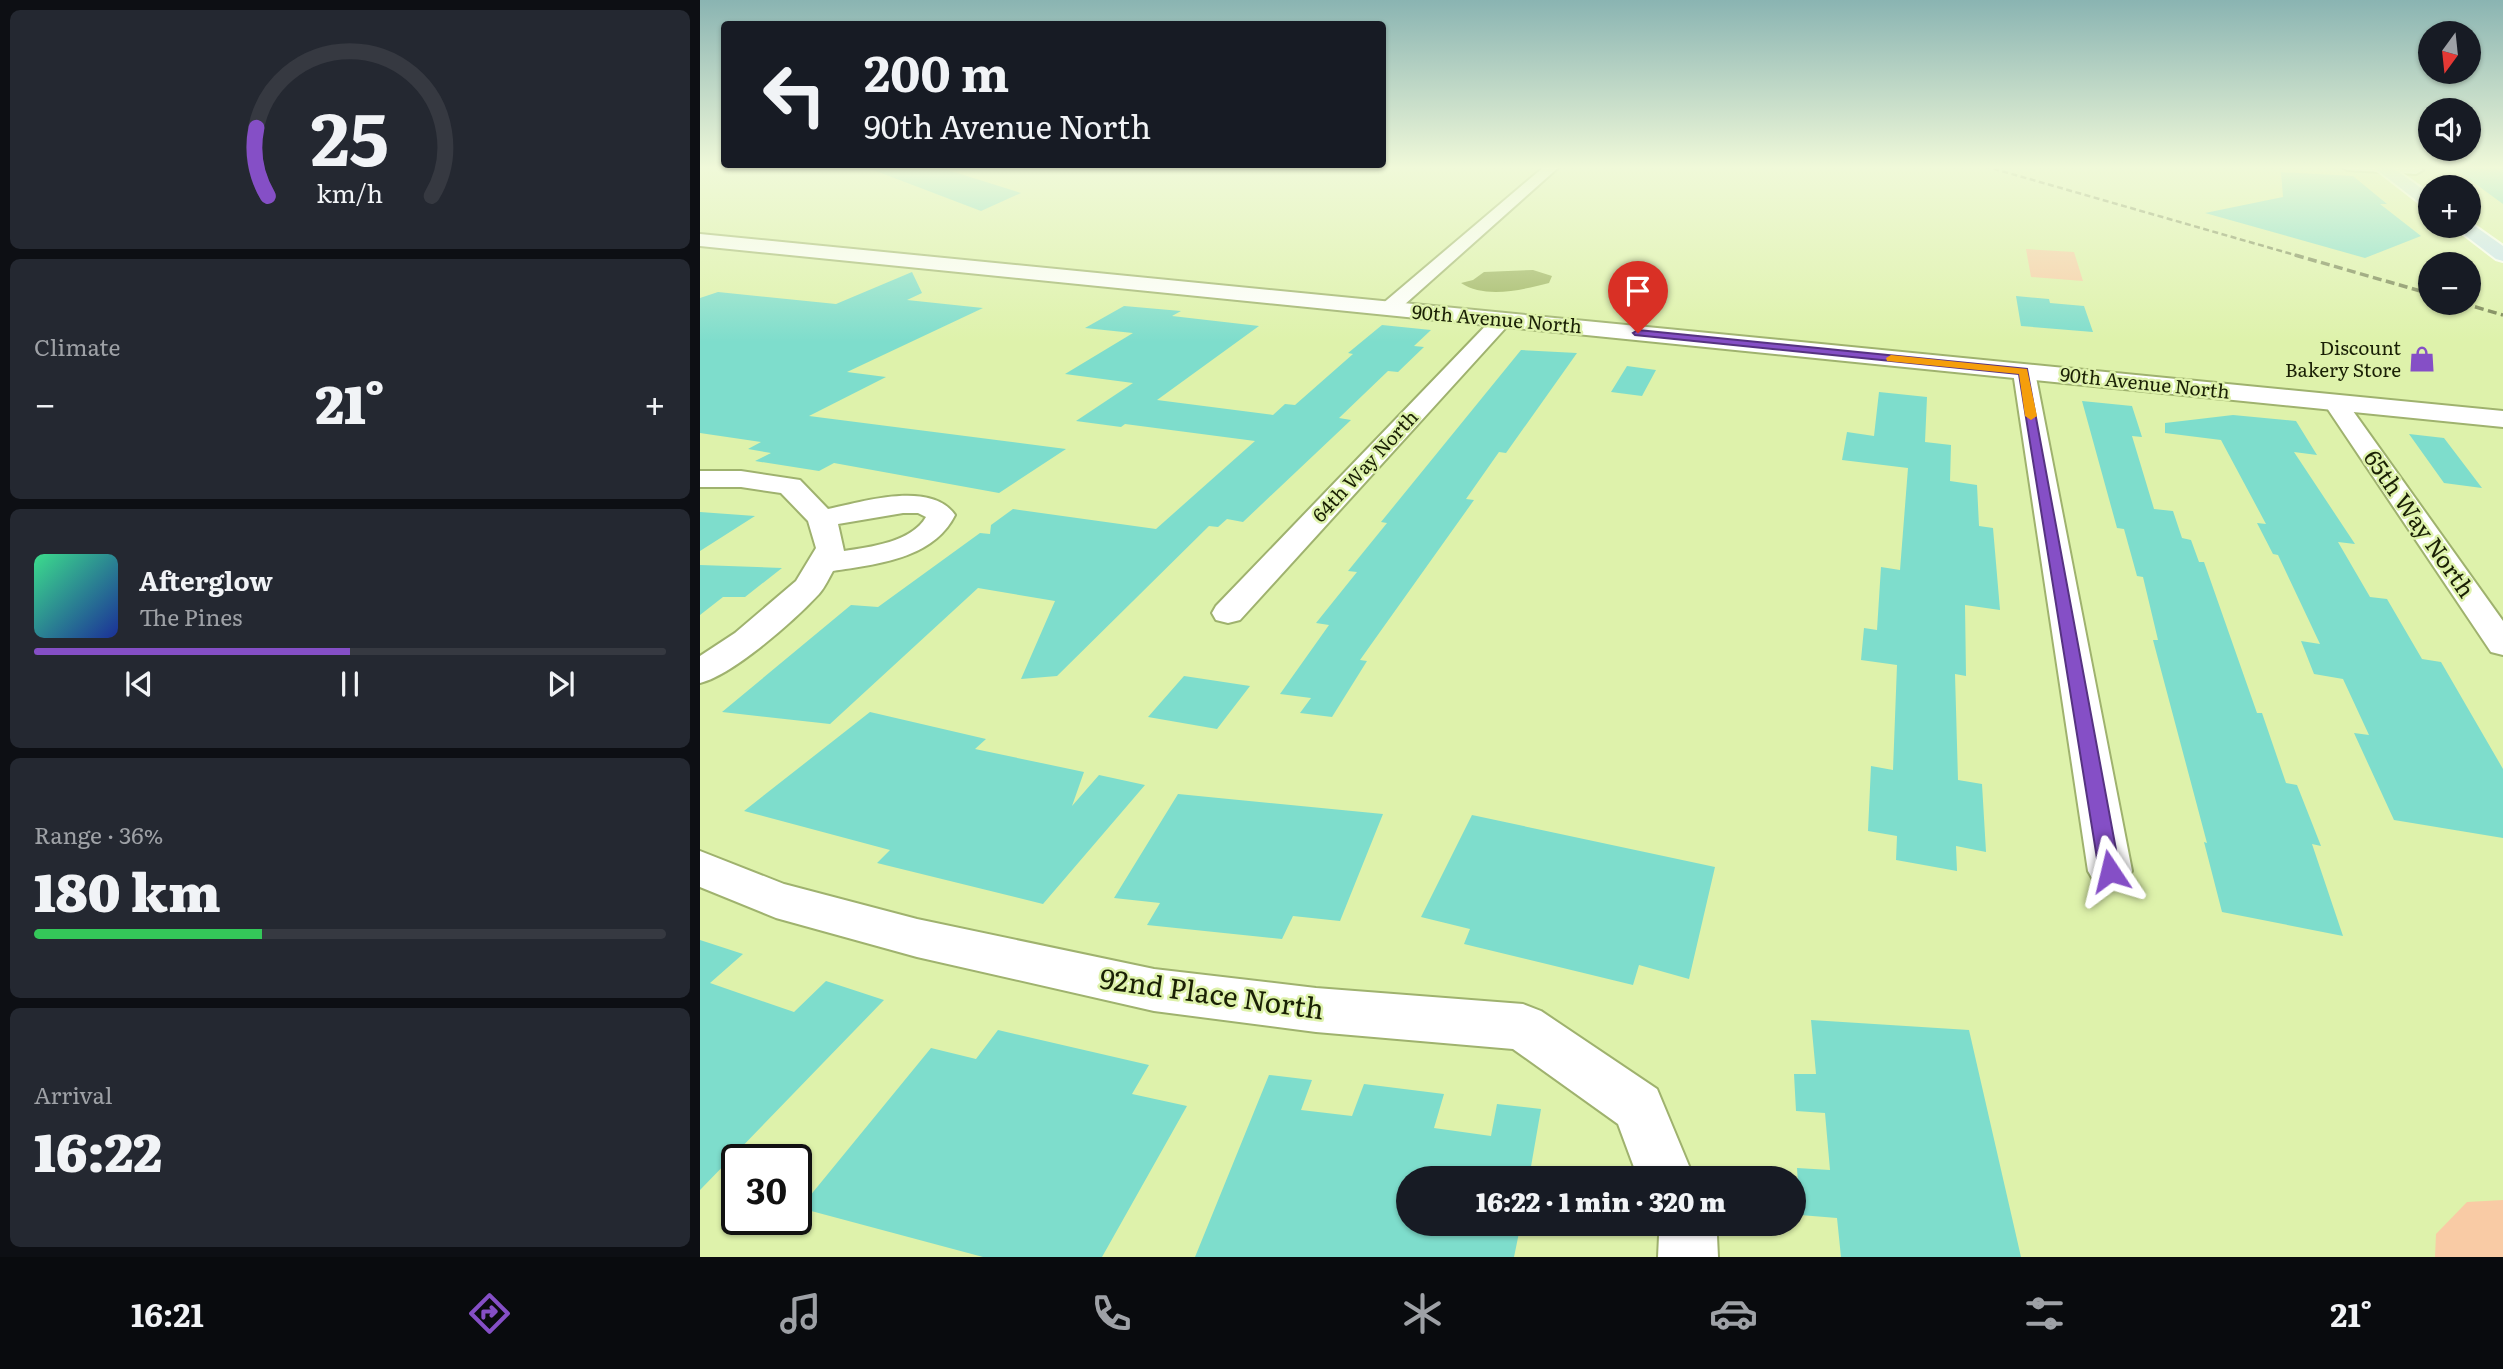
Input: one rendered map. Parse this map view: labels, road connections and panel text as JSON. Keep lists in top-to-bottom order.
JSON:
{
  "streets": {
    "street": [
      "90th Avenue North",
      "64th Way North",
      "65th Way North",
      "92nd Place North"
    ]
  },
  "crossings": [
    ["90th Avenue North", "64th Way North"],
    ["90th Avenue North", "65th Way North"]
  ],
  "places": {
    "shop": ["Discount Bakery Store"]
  },
  "north": "bottom",
  "page": {
    "map_buttons": ["+", "−"],
    "turn": ["200 m", "90th Avenue North"],
    "tile": [
      "Climate",
      ["Range · 36%", "180 km"],
      ["Arrival", "16:22"]
    ],
    "heat": ["−", "21°", "+"],
    "song": ["Afterglow", "The Pines"],
    "limit": "30",
    "trip": "16:22 · 1 min · 320 m",
    "tabs": ["16:21", "21°"],
    "gauge": ["25", "km/h"]
  }
}
